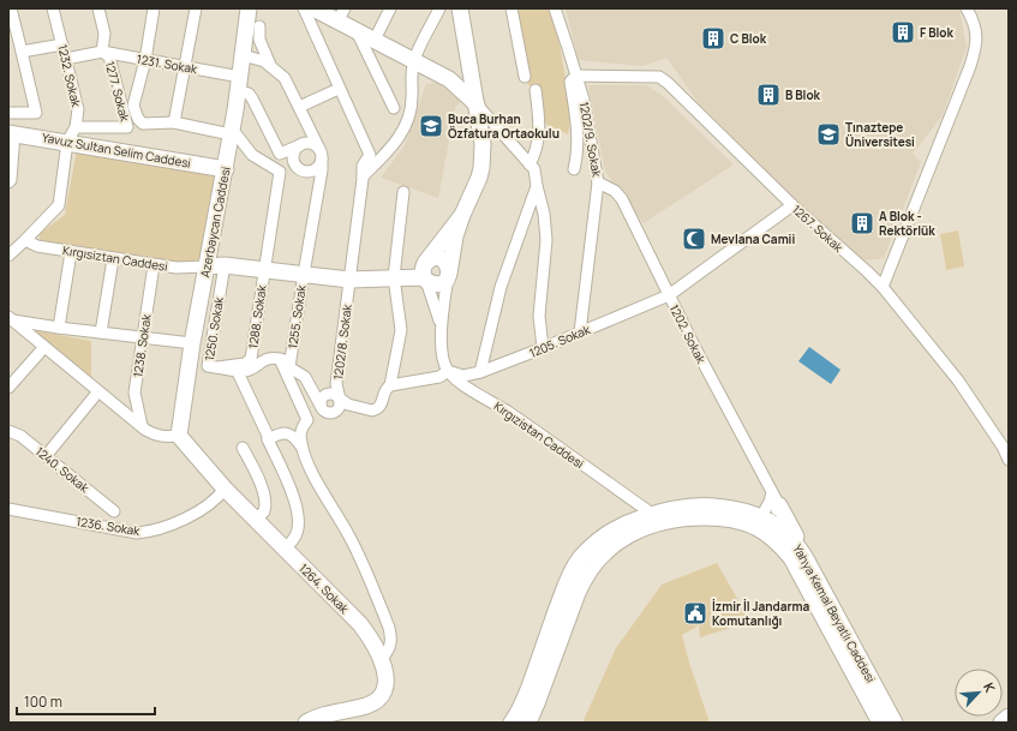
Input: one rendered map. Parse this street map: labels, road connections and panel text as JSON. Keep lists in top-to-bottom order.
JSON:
{
  "streets": {
    "main road": [
      "Yavuz Sultan Selim Caddesi",
      "Azerbaycan Caddesi",
      "1264. Sokak",
      "Yahya Kemal Beyatlı Caddesi"
    ],
    "street": [
      "1231. Sokak",
      "1232. Sokak",
      "1277. Sokak",
      "1202/9. Sokak",
      "1267. Sokak",
      "Kırgısiztan Caddesi",
      "1288. Sokak",
      "1255. Sokak",
      "1250. Sokak",
      "1202. Sokak",
      "1205. Sokak",
      "1202/8. Sokak",
      "1238. Sokak",
      "Kırgızistan Caddesi",
      "1240. Sokak",
      "1236. Sokak"
    ]
  },
  "crossings": [
    ["1231. Sokak", "1232. Sokak"],
    ["1231. Sokak", "1277. Sokak"],
    ["1231. Sokak", "Azerbaycan Caddesi"],
    ["1232. Sokak", "1277. Sokak"],
    ["1232. Sokak", "Yavuz Sultan Selim Caddesi"],
    ["1202/9. Sokak", "1267. Sokak"],
    ["1202/9. Sokak", "1202. Sokak"],
    ["1202/9. Sokak", "1205. Sokak"],
    ["Yavuz Sultan Selim Caddesi", "Azerbaycan Caddesi"],
    ["Azerbaycan Caddesi", "Kırgısiztan Caddesi"],
    ["Azerbaycan Caddesi", "1264. Sokak"],
    ["1267. Sokak", "1205. Sokak"],
    ["Kırgısiztan Caddesi", "1238. Sokak"],
    ["1288. Sokak", "1250. Sokak"],
    ["1255. Sokak", "1250. Sokak"],
    ["1202. Sokak", "1205. Sokak"],
    ["1205. Sokak", "Kırgızistan Caddesi"],
    ["Kırgızistan Caddesi", "Yahya Kemal Beyatlı Caddesi"],
    ["1236. Sokak", "1264. Sokak"]
  ],
  "places": {
    "building": [
      "F Blok",
      "C Blok",
      "B Blok",
      "A Blok - Rektörlük"
    ],
    "school or university": ["Buca Burhan Özfatura Ortaokulu", "Tınaztepe Üniversitesi"],
    "mosque": ["Mevlana Camii"],
    "public building": ["İzmir İl Jandarma Komutanlığı"]
  },
  "scale_bar": "100 m",
  "north": "top right"
}
